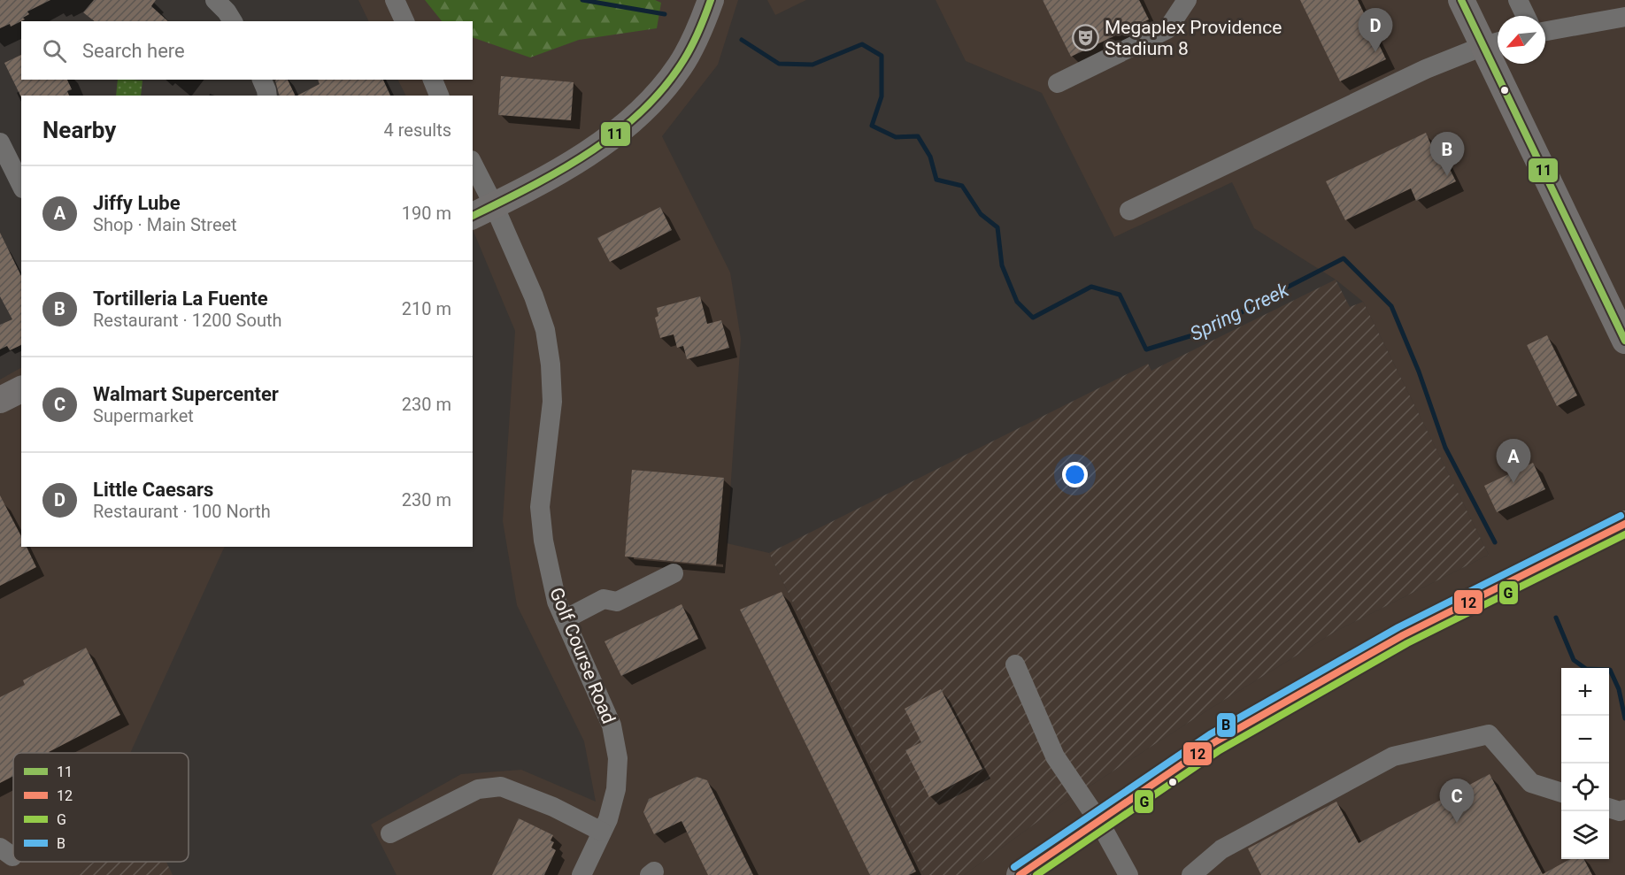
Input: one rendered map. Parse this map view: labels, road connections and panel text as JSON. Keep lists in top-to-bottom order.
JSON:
{
  "streets": {
    "street": ["Golf Course Road"]
  },
  "water": ["Spring Creek"],
  "places": {
    "theatre": ["Megaplex Providence Stadium 8"]
  },
  "lines": [
    "transit line 11",
    "transit line B",
    "transit line 12",
    "transit line G"
  ],
  "legend": [
    "11",
    "12",
    "G",
    "B"
  ],
  "north": "bottom left",
  "page": {
    "pins": [
      "D",
      "B",
      "A",
      "C"
    ],
    "search": "Search here",
    "heading": ["Nearby", "4 results"],
    "list": [
      {
        "mark": "A",
        "name": "Jiffy Lube",
        "note": "Shop · Main Street",
        "value": "190 m"
      },
      {
        "mark": "B",
        "name": "Tortilleria La Fuente",
        "note": "Restaurant · 1200 South",
        "value": "210 m"
      },
      {
        "mark": "C",
        "name": "Walmart Supercenter",
        "note": "Supermarket",
        "value": "230 m"
      },
      {
        "mark": "D",
        "name": "Little Caesars",
        "note": "Restaurant · 100 North",
        "value": "230 m"
      }
    ],
    "map_buttons": ["+", "−"]
  }
}
